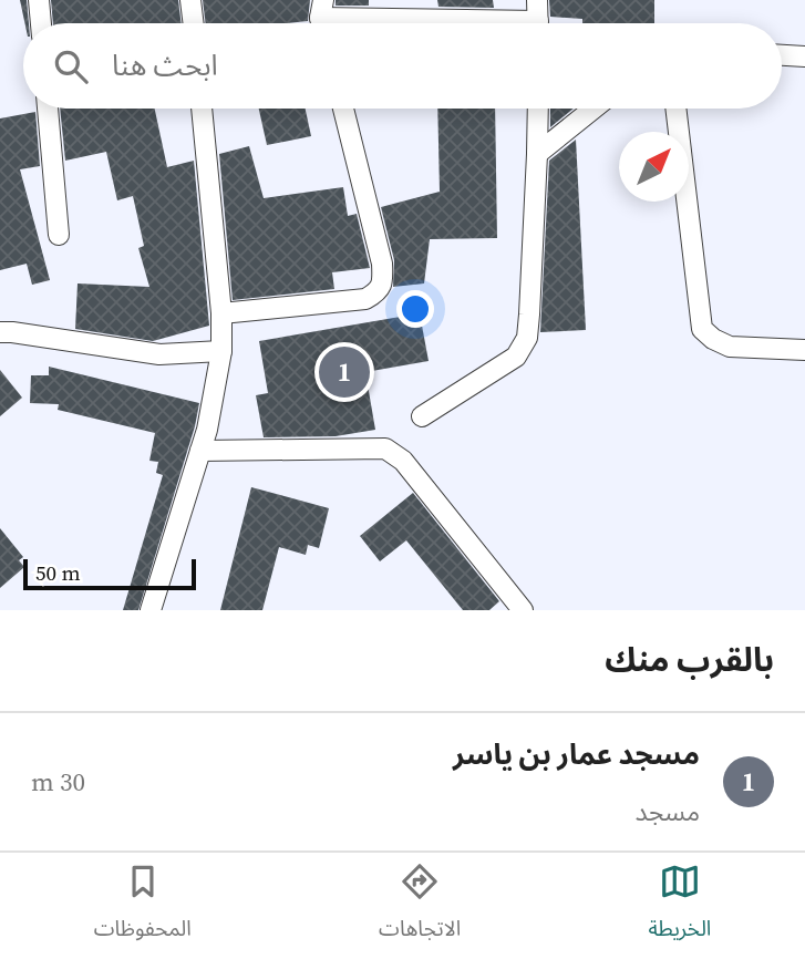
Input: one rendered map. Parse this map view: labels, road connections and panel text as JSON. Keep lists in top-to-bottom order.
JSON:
{
  "scale_bar": "50 m",
  "north": "top right",
  "page": {
    "search": "ابحث هنا",
    "pins": "1",
    "scale": "50 m",
    "heading": "بالقرب منك",
    "list": [
      {
        "mark": "1",
        "name": "مسجد عمار بن ياسر",
        "note": "مسجد",
        "value": "30 m"
      }
    ],
    "nav": ["الخريطة", "الاتجاهات", "المحفوظات"]
  }
}
